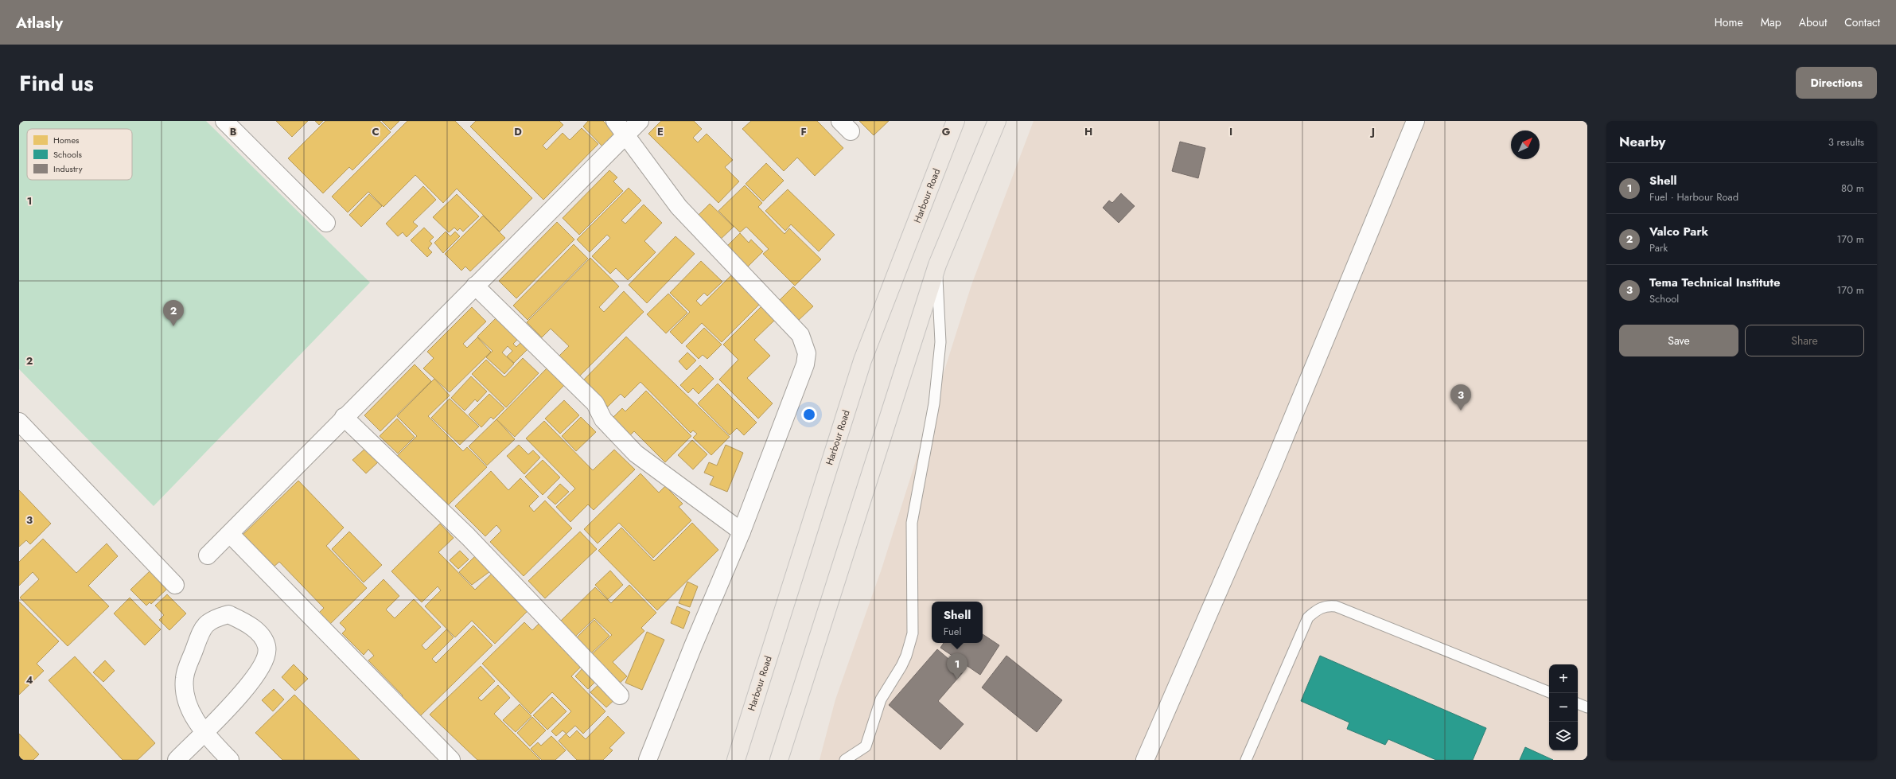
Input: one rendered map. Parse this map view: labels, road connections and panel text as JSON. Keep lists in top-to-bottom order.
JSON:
{
  "streets": {
    "highway": ["Harbour Road"]
  },
  "legend": ["Homes", "Schools", "Industry"],
  "north": "top right",
  "page": {
    "header": "Atlasly",
    "nav": [
      "Home",
      "Map",
      "About",
      "Contact"
    ],
    "title": "Find us",
    "buttons": [
      "Directions",
      ["Save", "Share"]
    ],
    "heading": ["Nearby", "3 results"],
    "list": [
      {
        "mark": "1",
        "name": "Shell",
        "note": "Fuel · Harbour Road",
        "value": "80 m"
      },
      {
        "mark": "2",
        "name": "Valco Park",
        "note": "Park",
        "value": "170 m"
      },
      {
        "mark": "3",
        "name": "Tema Technical Institute",
        "note": "School",
        "value": "170 m"
      }
    ],
    "pins": ["2", "3", "1"],
    "popup": ["Shell", "Fuel"],
    "map_buttons": ["+", "−"]
  },
  "grid": {
    "columns": [
      "B",
      "C",
      "D",
      "E",
      "F",
      "G",
      "H",
      "I",
      "J"
    ],
    "rows": [
      "1",
      "2",
      "3",
      "4"
    ]
  }
}
